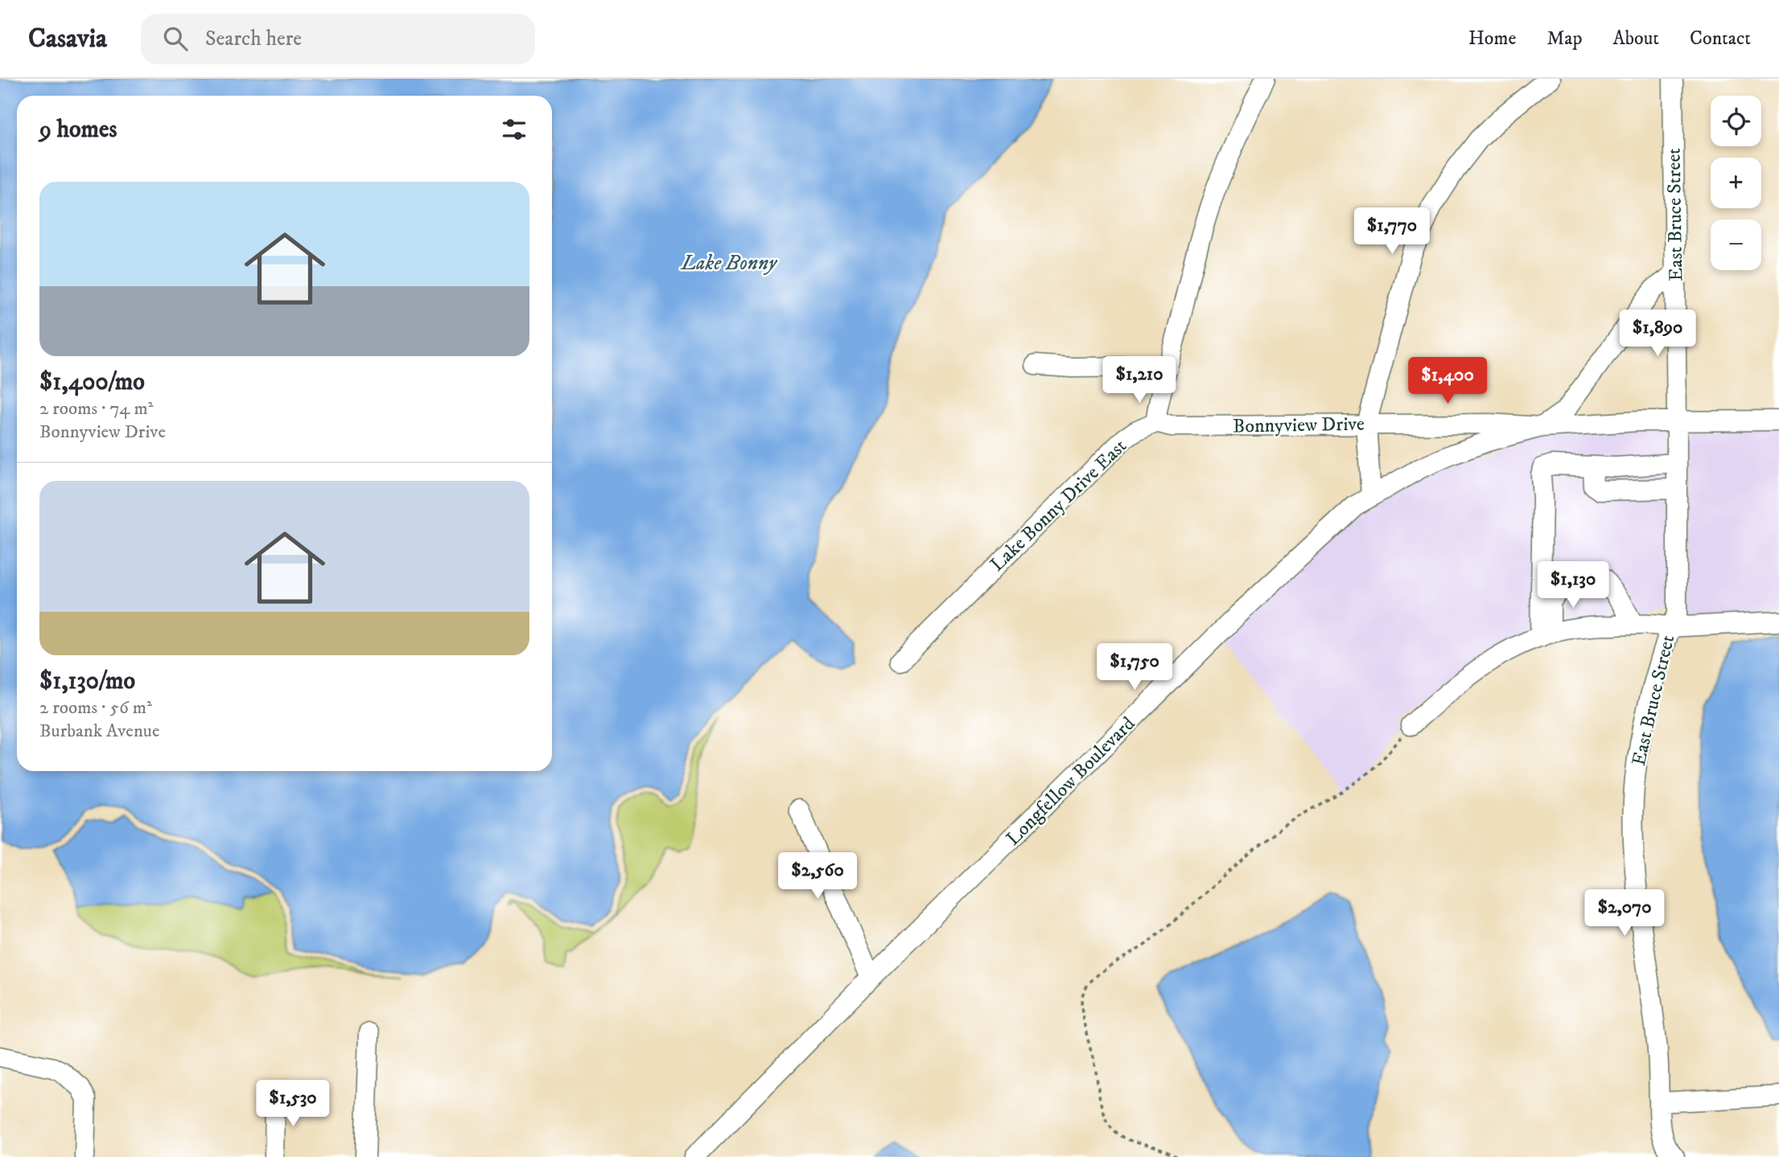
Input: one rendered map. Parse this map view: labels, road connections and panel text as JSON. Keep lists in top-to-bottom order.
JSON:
{
  "streets": {
    "street": [
      "East Bruce Street",
      "Bonnyview Drive",
      "Lake Bonny Drive East",
      "Longfellow Boulevard"
    ]
  },
  "crossings": [
    ["East Bruce Street", "Longfellow Boulevard"],
    ["Bonnyview Drive", "Lake Bonny Drive East"],
    ["Bonnyview Drive", "Longfellow Boulevard"]
  ],
  "water": ["Lake Bonny"],
  "page": {
    "header": "Casavia",
    "search": "Search here",
    "nav": [
      "Home",
      "Map",
      "About",
      "Contact"
    ],
    "map_buttons": ["+", "−"],
    "heading": "9 homes",
    "list": [
      {
        "name": "$1,400/mo",
        "note": "2 rooms · 74 m² · Bonnyview Drive"
      },
      {
        "name": "$1,130/mo",
        "note": "2 rooms · 56 m² · Burbank Avenue"
      }
    ],
    "price": [
      "$1,770",
      "$1,890",
      "$1,210",
      "$1,400",
      "$1,130",
      "$1,750",
      "$2,560",
      "$2,070",
      "$1,530"
    ]
  }
}
